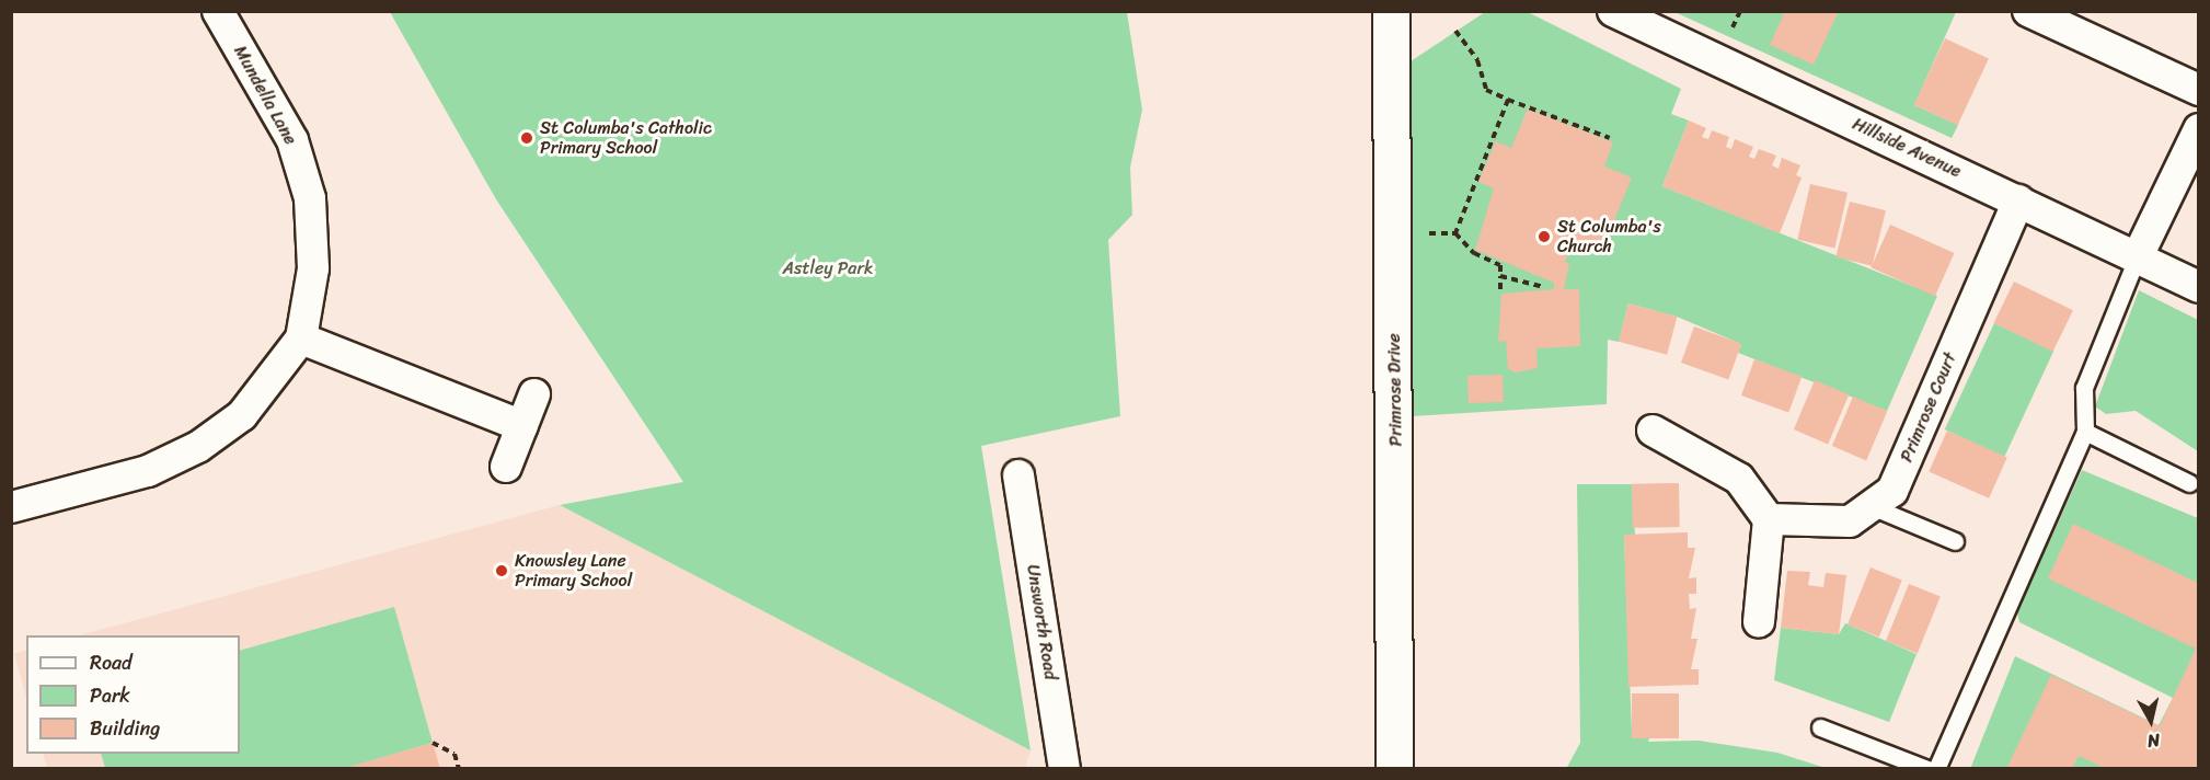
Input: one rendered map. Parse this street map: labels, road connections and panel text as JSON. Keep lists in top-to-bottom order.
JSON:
{
  "streets": {
    "street": [
      "Mundella Lane",
      "Hillside Avenue",
      "Primrose Drive",
      "Primrose Court",
      "Unsworth Road"
    ]
  },
  "crossings": [
    ["Hillside Avenue", "Primrose Court"]
  ],
  "parks": ["Astley Park"],
  "places": ["St Columba's Catholic Primary School", "St Columba's Church", "Knowsley Lane Primary School"],
  "legend": ["Road", "Park", "Building"],
  "north": "bottom"
}
